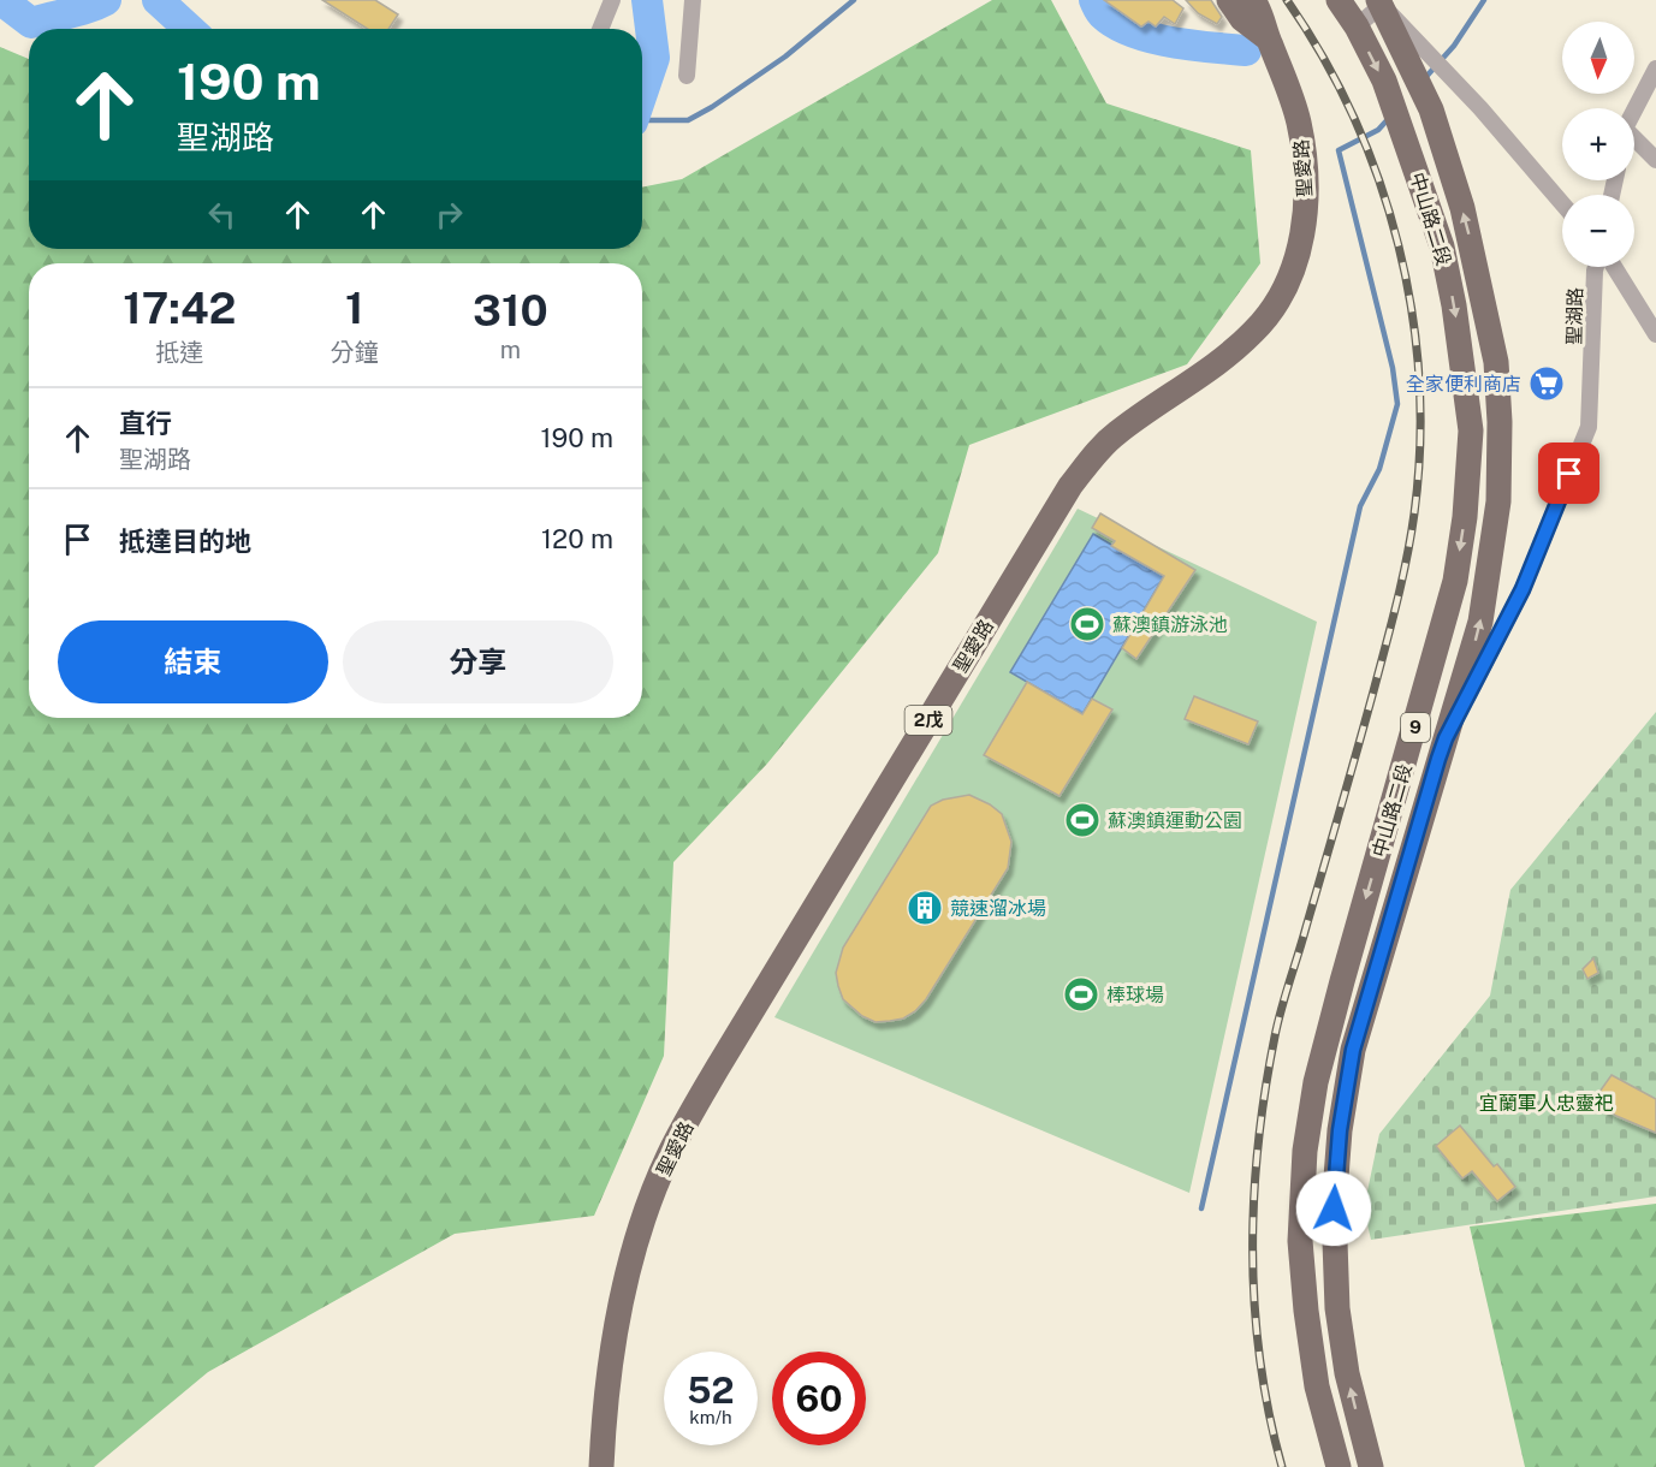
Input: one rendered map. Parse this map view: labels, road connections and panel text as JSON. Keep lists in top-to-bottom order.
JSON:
{
  "streets": {
    "main road": [
      "聖愛路",
      "中山路二段",
      "2戊",
      "9"
    ],
    "street": ["聖湖路"]
  },
  "crossings": [
    ["中山路二段", "聖湖路"]
  ],
  "parks": ["宜蘭軍人忠靈祀"],
  "places": {
    "supermarket": ["全家便利商店"],
    "sports": ["蘇澳鎮游泳池", "蘇澳鎮運動公園", "棒球場"],
    "building": ["競速溜冰場"]
  },
  "north": "bottom",
  "page": {
    "map_buttons": ["+", "−"],
    "turn": ["190 m", "聖湖路"],
    "eta": [
      "17:42",
      "抵達",
      "1",
      "分鐘",
      "310",
      "m"
    ],
    "list": [
      {
        "name": "直行",
        "note": "聖湖路",
        "value": "190 m"
      },
      {
        "name": "抵達目的地",
        "value": "120 m"
      }
    ],
    "buttons": ["結束", "分享"],
    "speed": "52 km/h",
    "limit": "60"
  }
}
